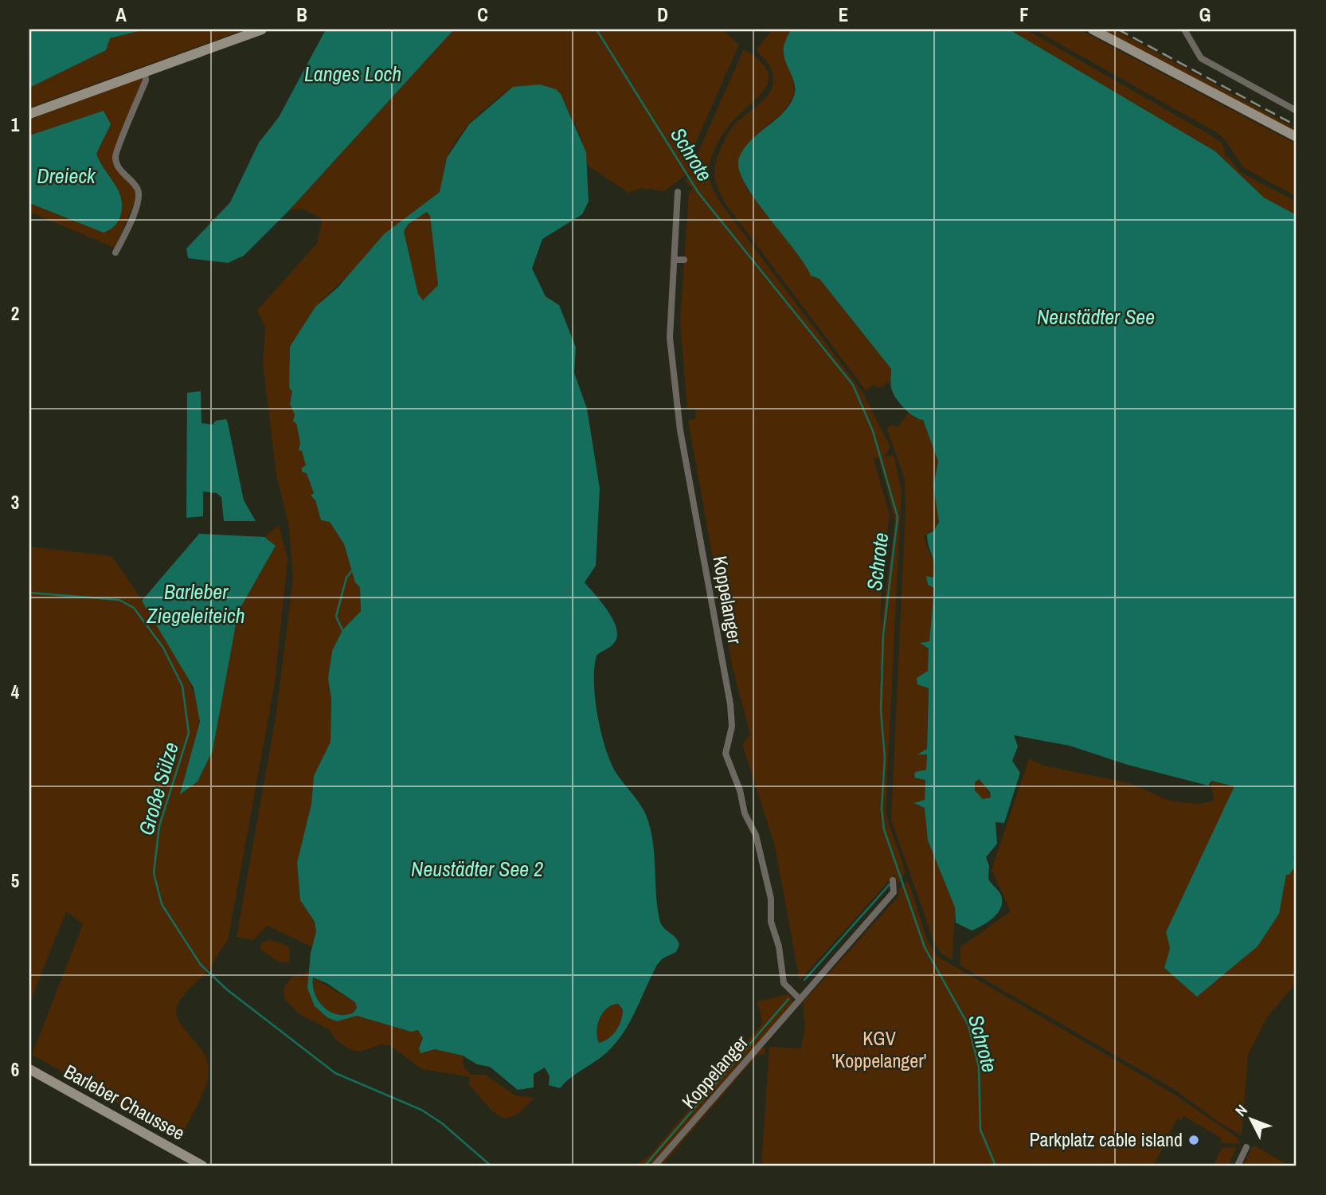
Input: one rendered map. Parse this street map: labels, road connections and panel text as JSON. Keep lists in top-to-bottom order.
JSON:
{
  "streets": {
    "street": ["Koppelanger", "Barleber Chaussee"]
  },
  "water": [
    "Langes Loch",
    "Schrote",
    "Dreieck",
    "Neustädter See",
    "Barleber Ziegeleiteich",
    "Große Sülze",
    "Neustädter See 2"
  ],
  "parks": ["KGV 'Koppelanger'"],
  "places": ["Parkplatz cable island"],
  "north": "top left",
  "grid": {
    "columns": [
      "A",
      "B",
      "C",
      "D",
      "E",
      "F",
      "G"
    ],
    "rows": [
      "1",
      "2",
      "3",
      "4",
      "5",
      "6"
    ]
  }
}
